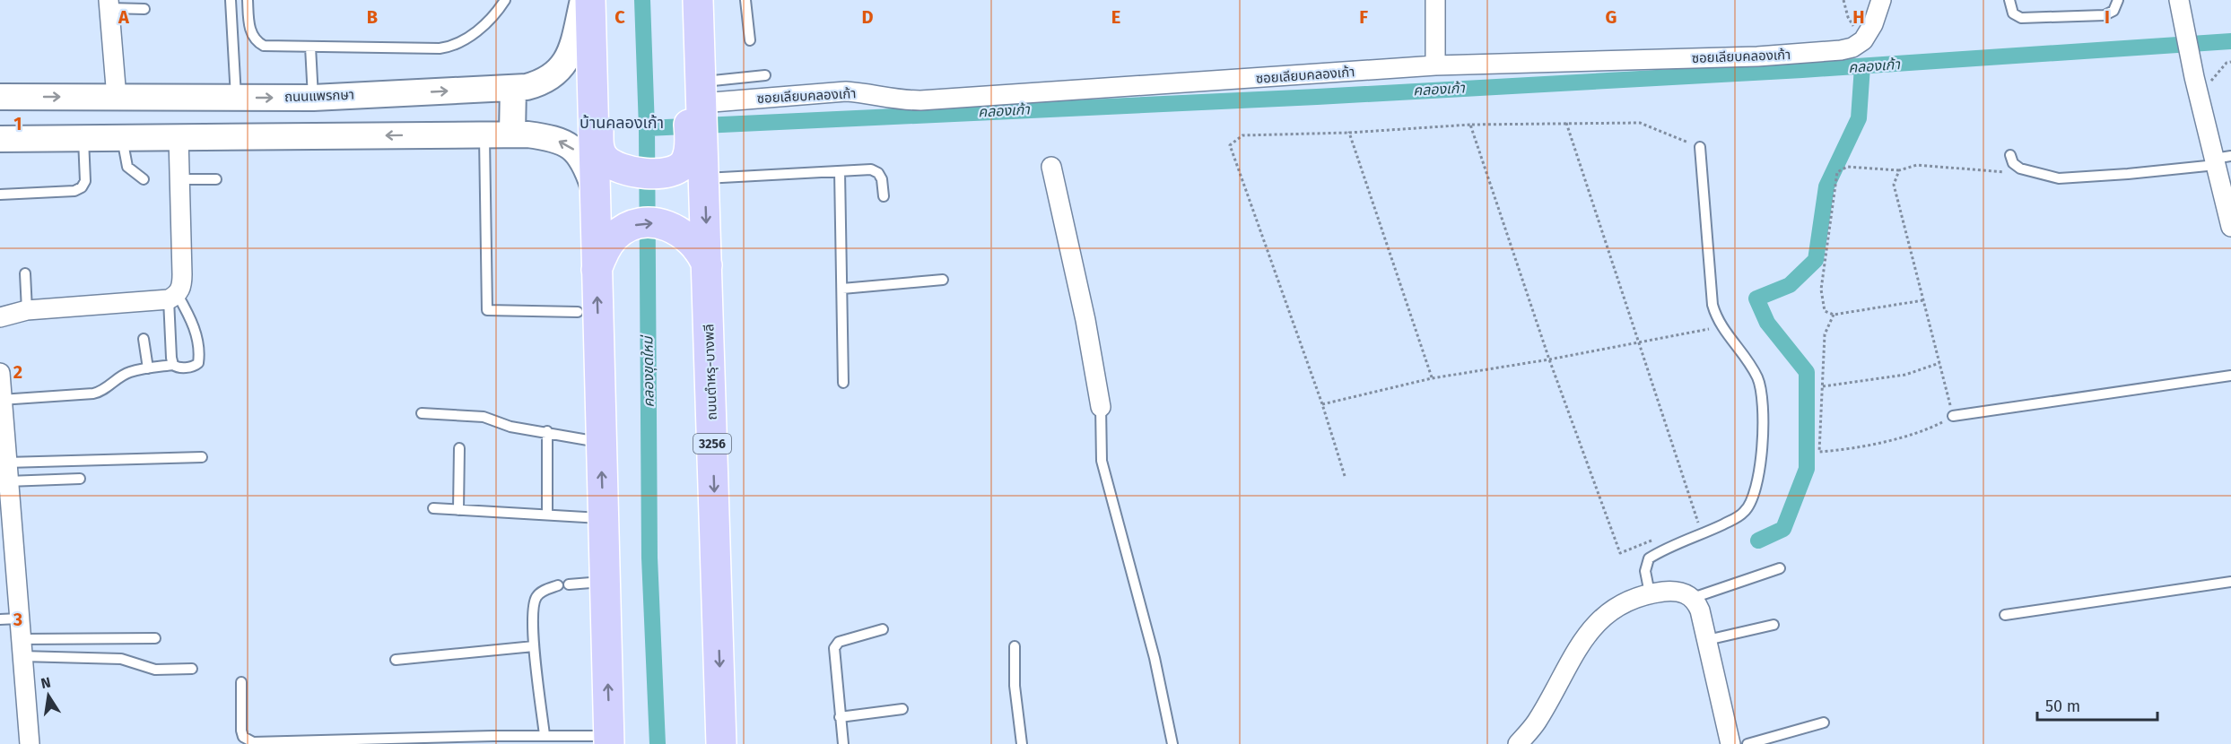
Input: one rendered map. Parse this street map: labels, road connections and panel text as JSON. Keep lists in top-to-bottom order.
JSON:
{
  "streets": {
    "main road": ["ถนนแพรกษา", "ถนนตำหรุ-บางพลี", "3256"],
    "street": ["ซอยเลียบคลองเก้า"]
  },
  "crossings": [
    ["ซอยเลียบคลองเก้า", "ถนนตำหรุ-บางพลี"]
  ],
  "districts": ["บ้านคลองเก้า"],
  "water": ["คลองเก้า", "คลองขุดใหม่"],
  "scale_bar": "50 m",
  "north": "top",
  "grid": {
    "columns": [
      "A",
      "B",
      "C",
      "D",
      "E",
      "F",
      "G",
      "H",
      "I"
    ],
    "rows": ["1", "2", "3"]
  }
}
